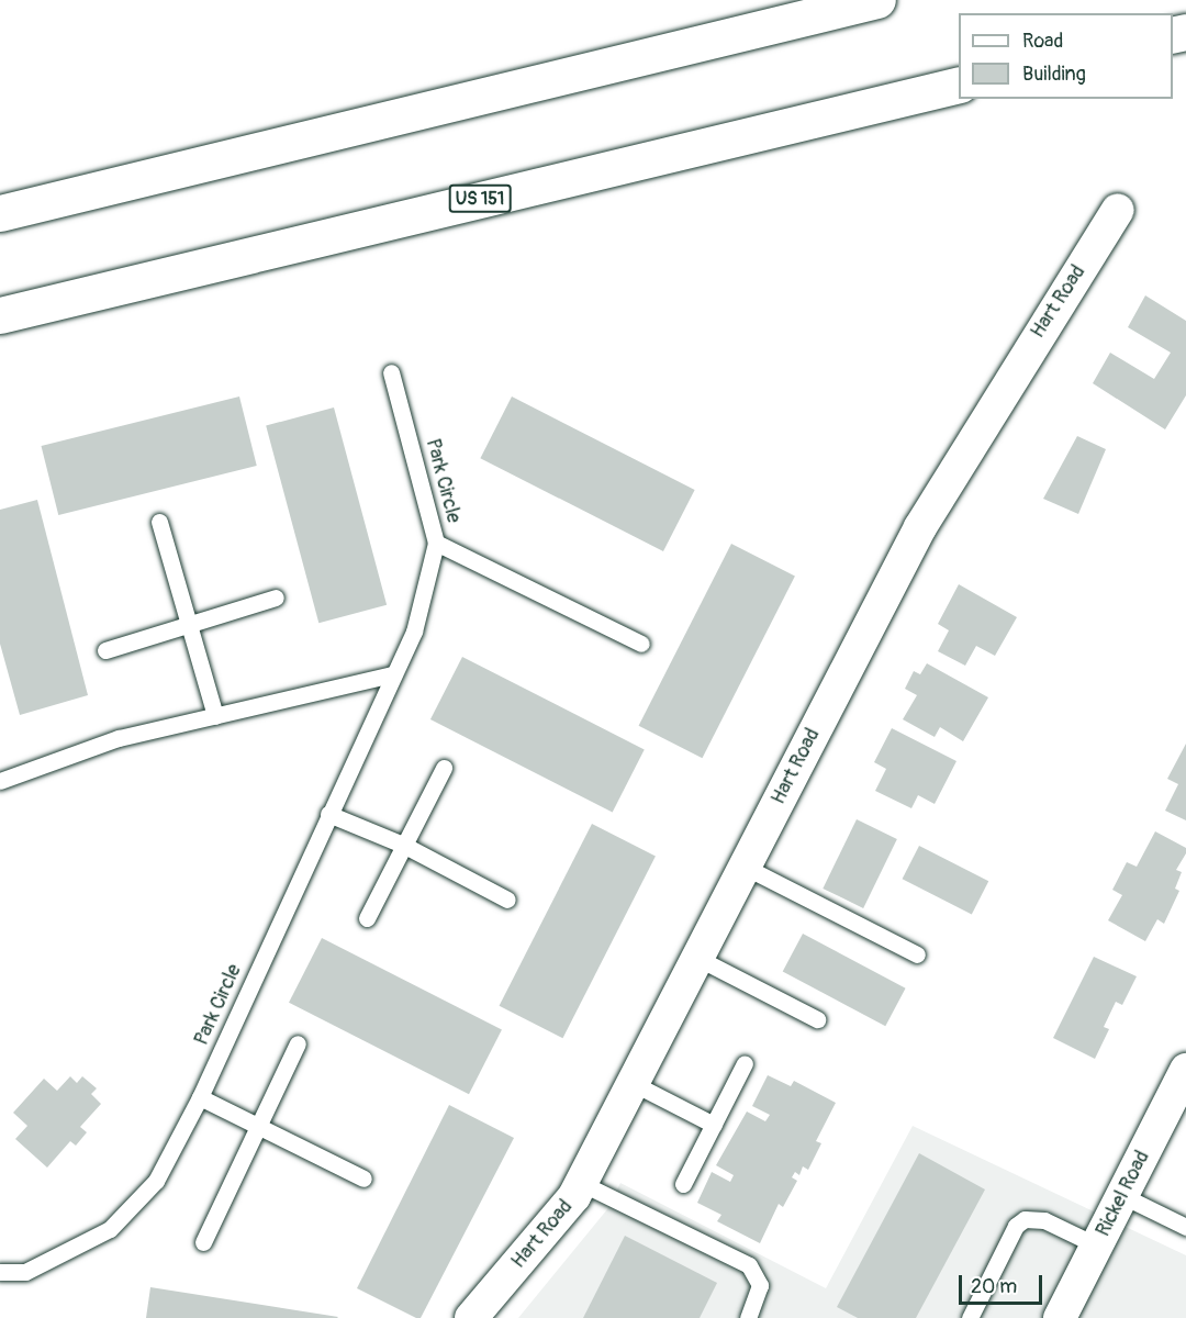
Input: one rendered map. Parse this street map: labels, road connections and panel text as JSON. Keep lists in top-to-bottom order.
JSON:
{
  "streets": {
    "highway": ["US 151"],
    "street": ["Hart Road", "Rickel Road"],
    "lane": ["Park Circle"]
  },
  "legend": ["Road", "Building"],
  "scale_bar": "20 m"
}
